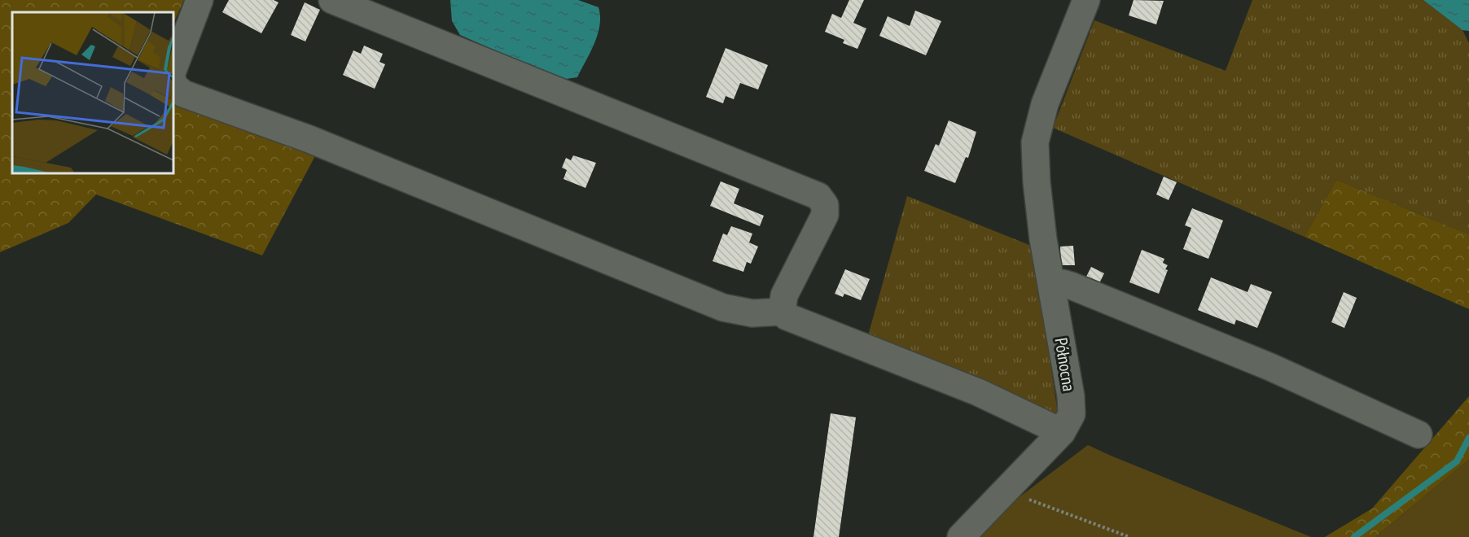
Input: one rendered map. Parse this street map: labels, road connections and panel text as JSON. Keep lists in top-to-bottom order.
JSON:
{
  "streets": {
    "street": ["Północna"]
  }
}
